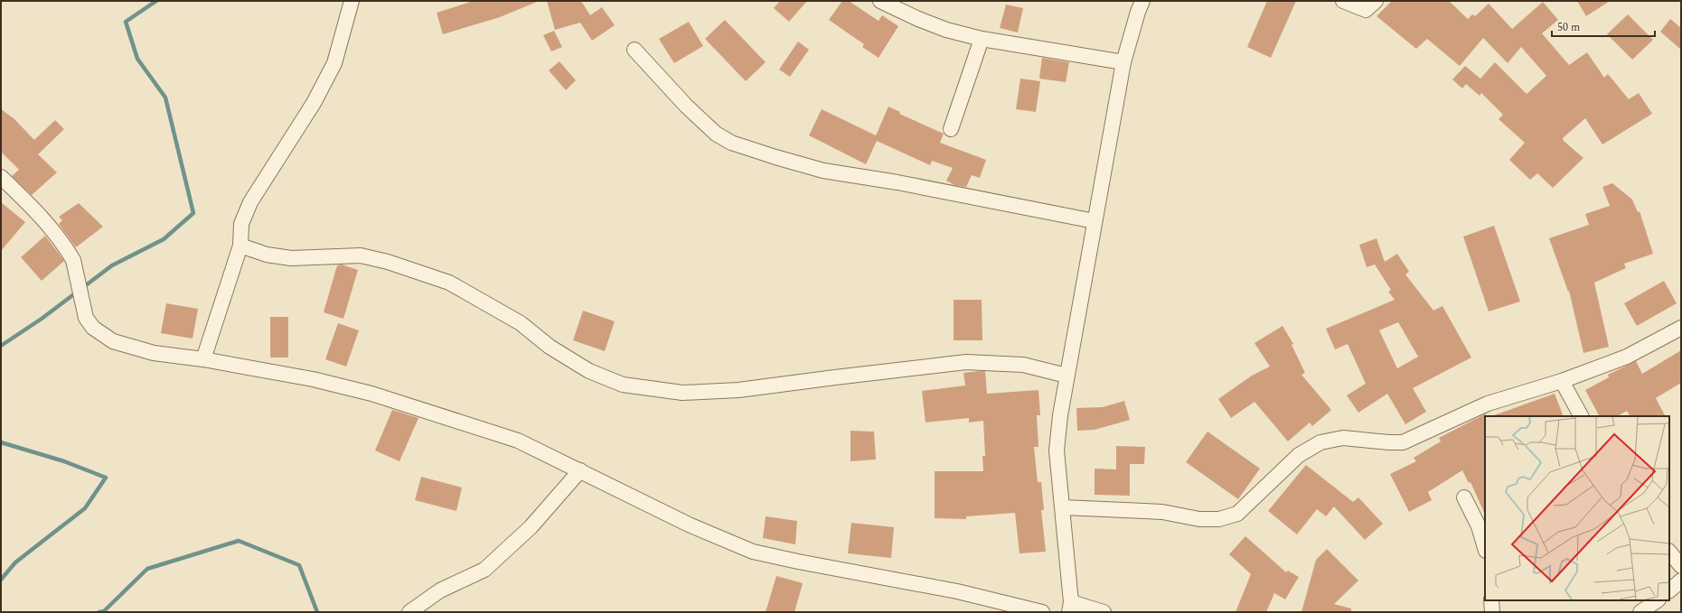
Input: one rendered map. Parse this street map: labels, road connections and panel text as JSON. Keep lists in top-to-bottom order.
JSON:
{
  "scale_bar": "50 m"
}
